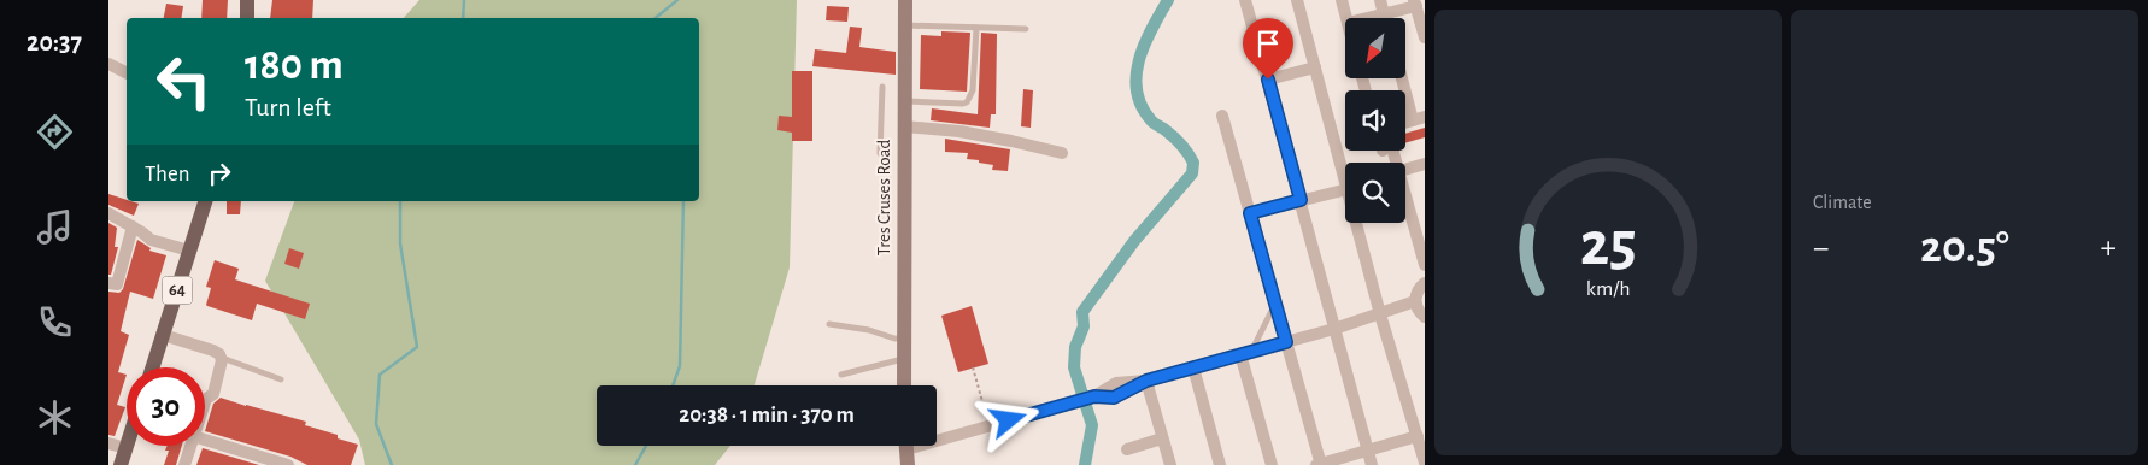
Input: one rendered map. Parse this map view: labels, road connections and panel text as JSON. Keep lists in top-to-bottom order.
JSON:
{
  "streets": {
    "main road": ["Tres Cruses Road", "64"]
  },
  "north": "bottom left",
  "page": {
    "tabs": "20:37",
    "tile": "Climate",
    "turn": ["180 m", "Turn left"],
    "then": "Then",
    "heat": ["−", "20.5°", "+"],
    "limit": "30",
    "trip": "20:38 · 1 min · 370 m",
    "gauge": ["25", "km/h"]
  }
}
